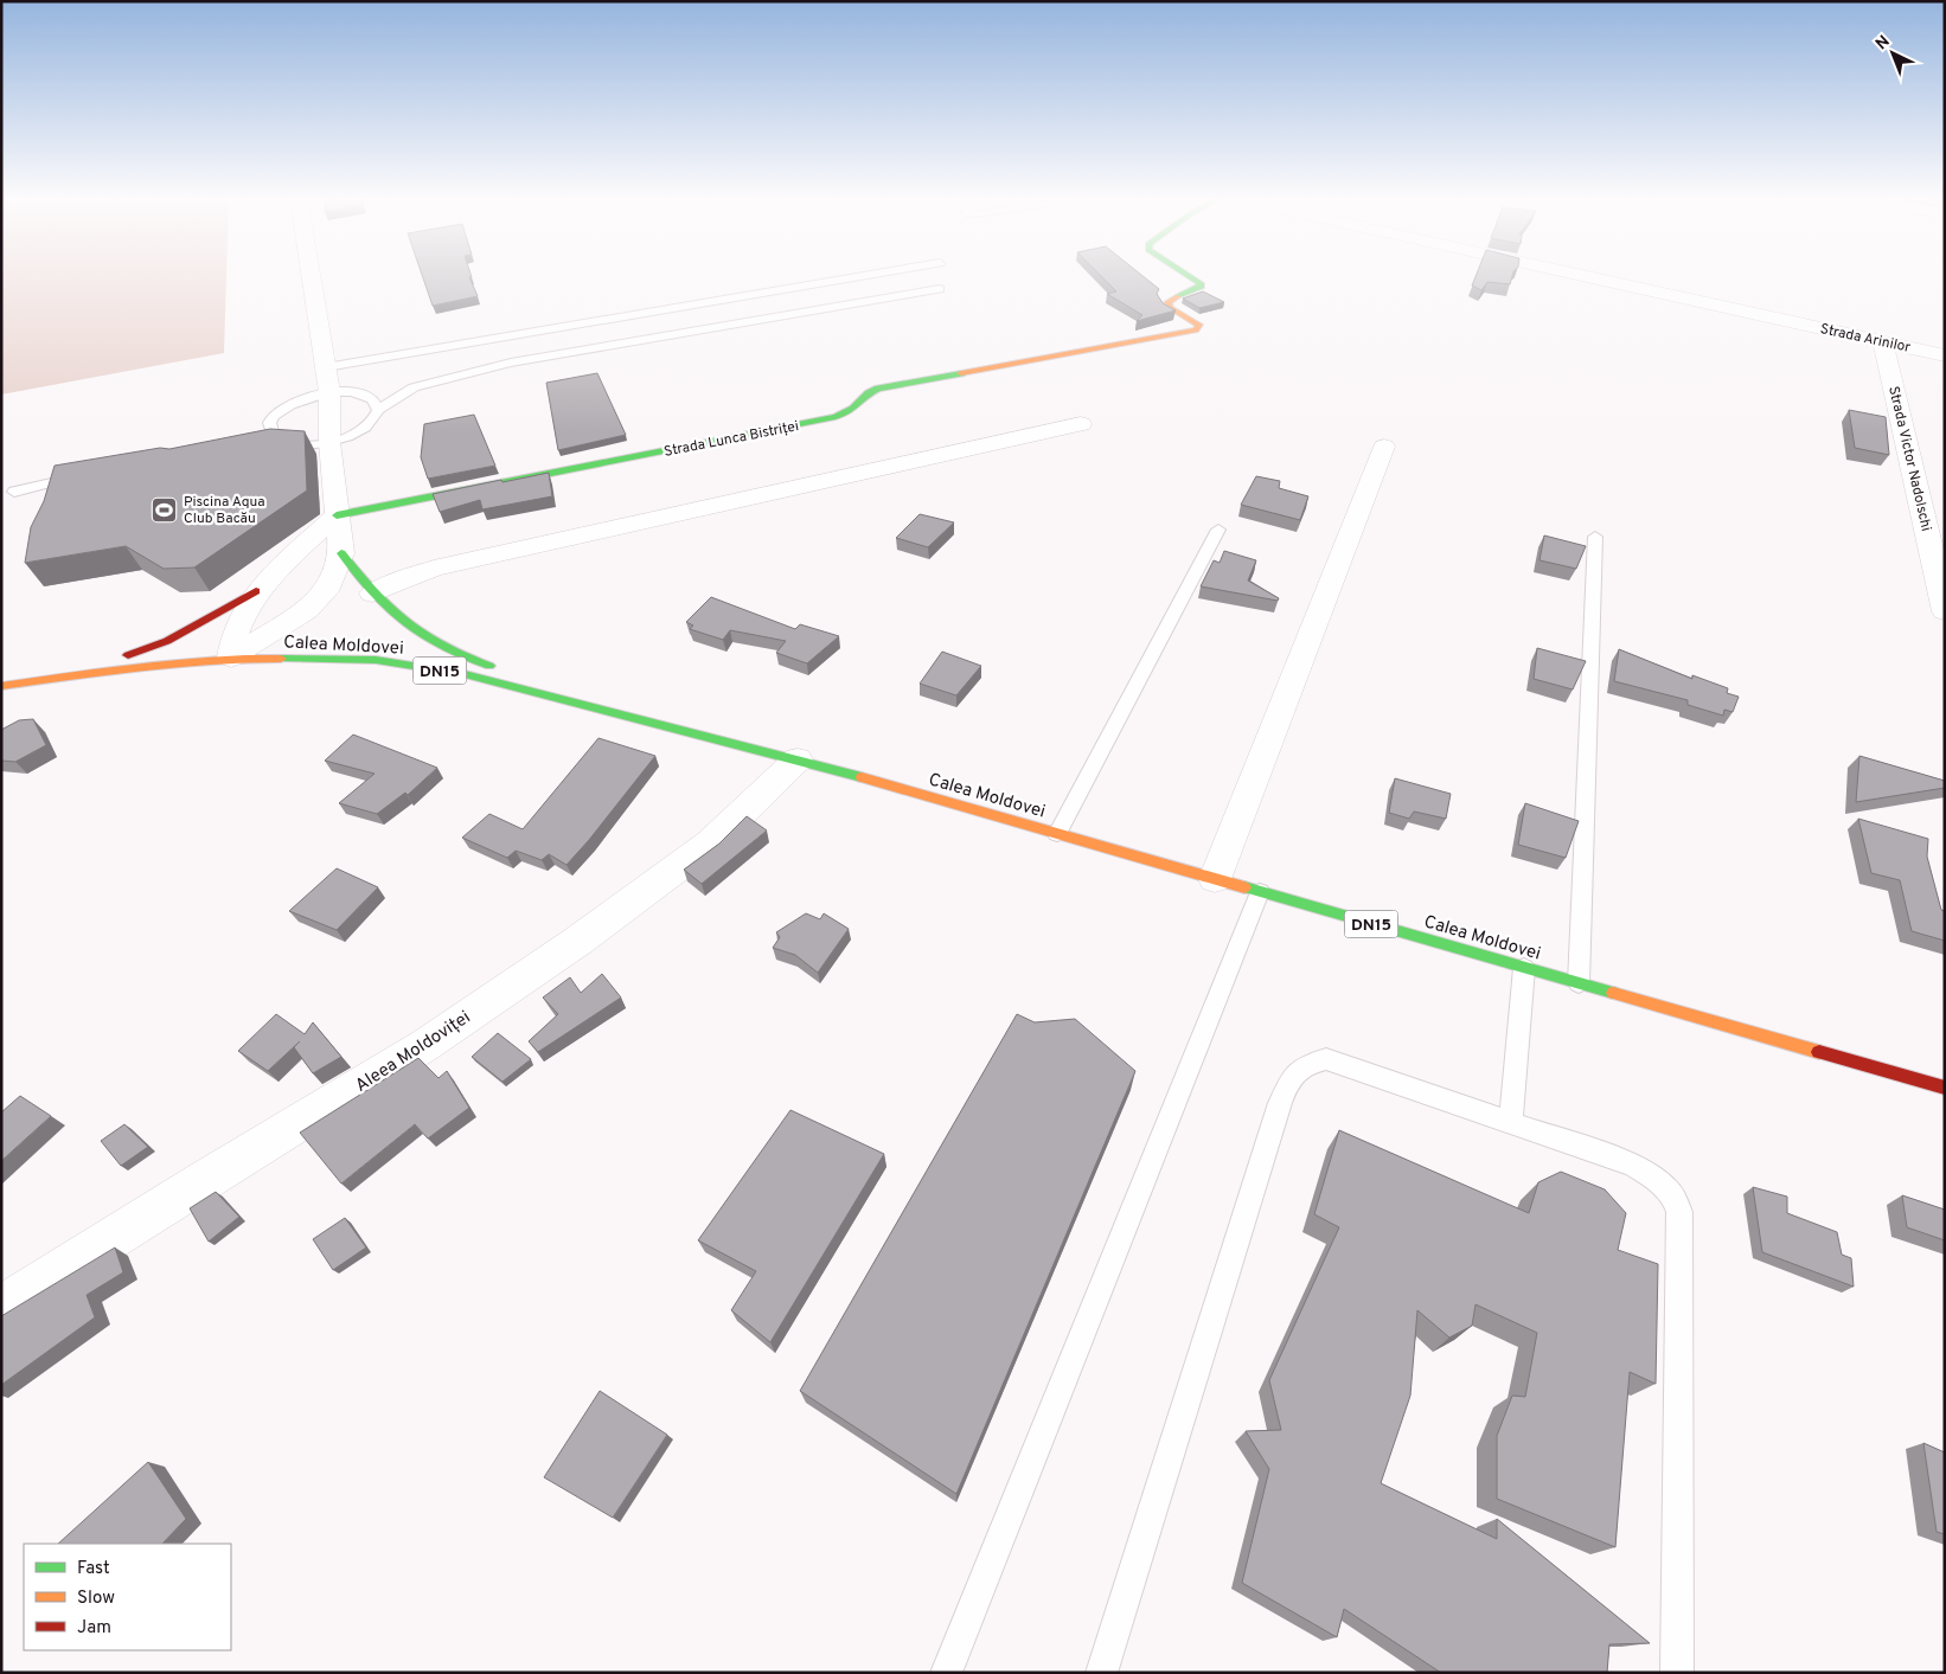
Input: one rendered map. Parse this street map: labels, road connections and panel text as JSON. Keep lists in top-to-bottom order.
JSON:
{
  "streets": {
    "main road": ["Strada Lunca Bistriței", "Calea Moldovei", "DN15"],
    "street": ["Strada Arinilor", "Strada Victor Nadolschi", "Aleea Moldoviței"]
  },
  "crossings": [
    ["Strada Arinilor", "Strada Victor Nadolschi"],
    ["Calea Moldovei", "Aleea Moldoviței"]
  ],
  "places": {
    "sports": ["Piscina Aqua Club Bacău"]
  },
  "legend": ["Fast", "Slow", "Jam"],
  "north": "top left"
}
